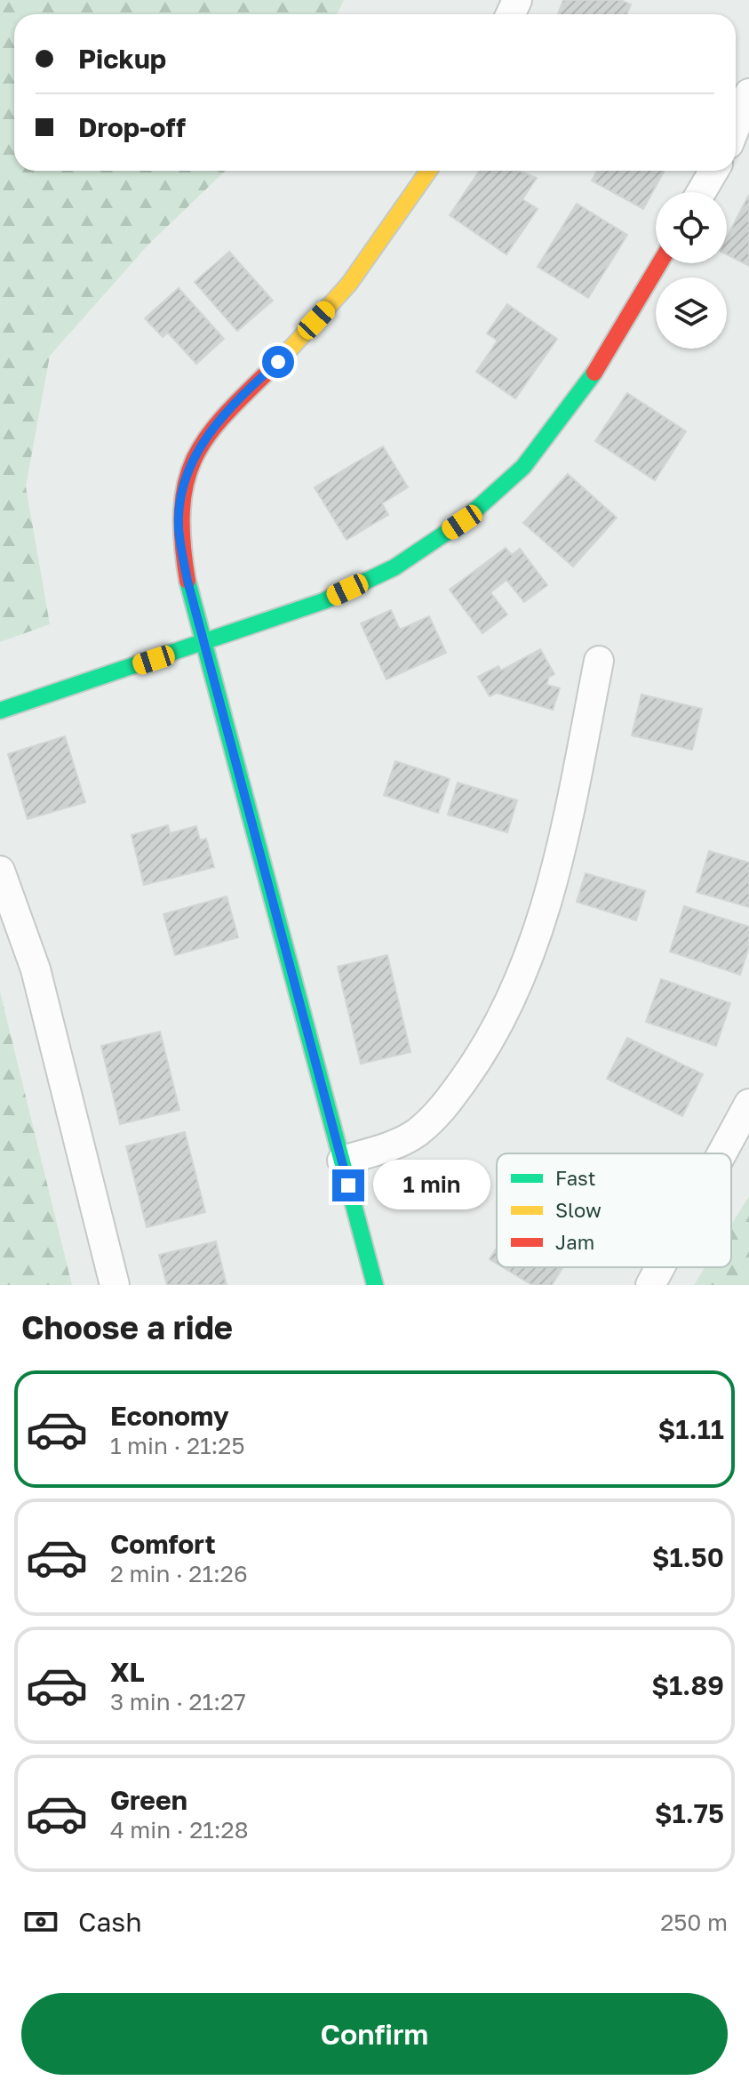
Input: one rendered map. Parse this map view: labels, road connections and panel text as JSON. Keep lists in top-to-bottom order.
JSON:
{
  "legend": ["Fast", "Slow", "Jam"],
  "page": {
    "banner": ["Pickup", "Drop-off"],
    "bubble": "1 min",
    "heading": "Choose a ride",
    "list": [
      {
        "name": "Economy",
        "note": "1 min · 21:25",
        "value": "$1.11"
      },
      {
        "name": "Comfort",
        "note": "2 min · 21:26",
        "value": "$1.50"
      },
      {
        "name": "XL",
        "note": "3 min · 21:27",
        "value": "$1.89"
      },
      {
        "name": "Green",
        "note": "4 min · 21:28",
        "value": "$1.75"
      }
    ],
    "pay": ["Cash", "250 m"],
    "buttons": "Confirm"
  }
}
